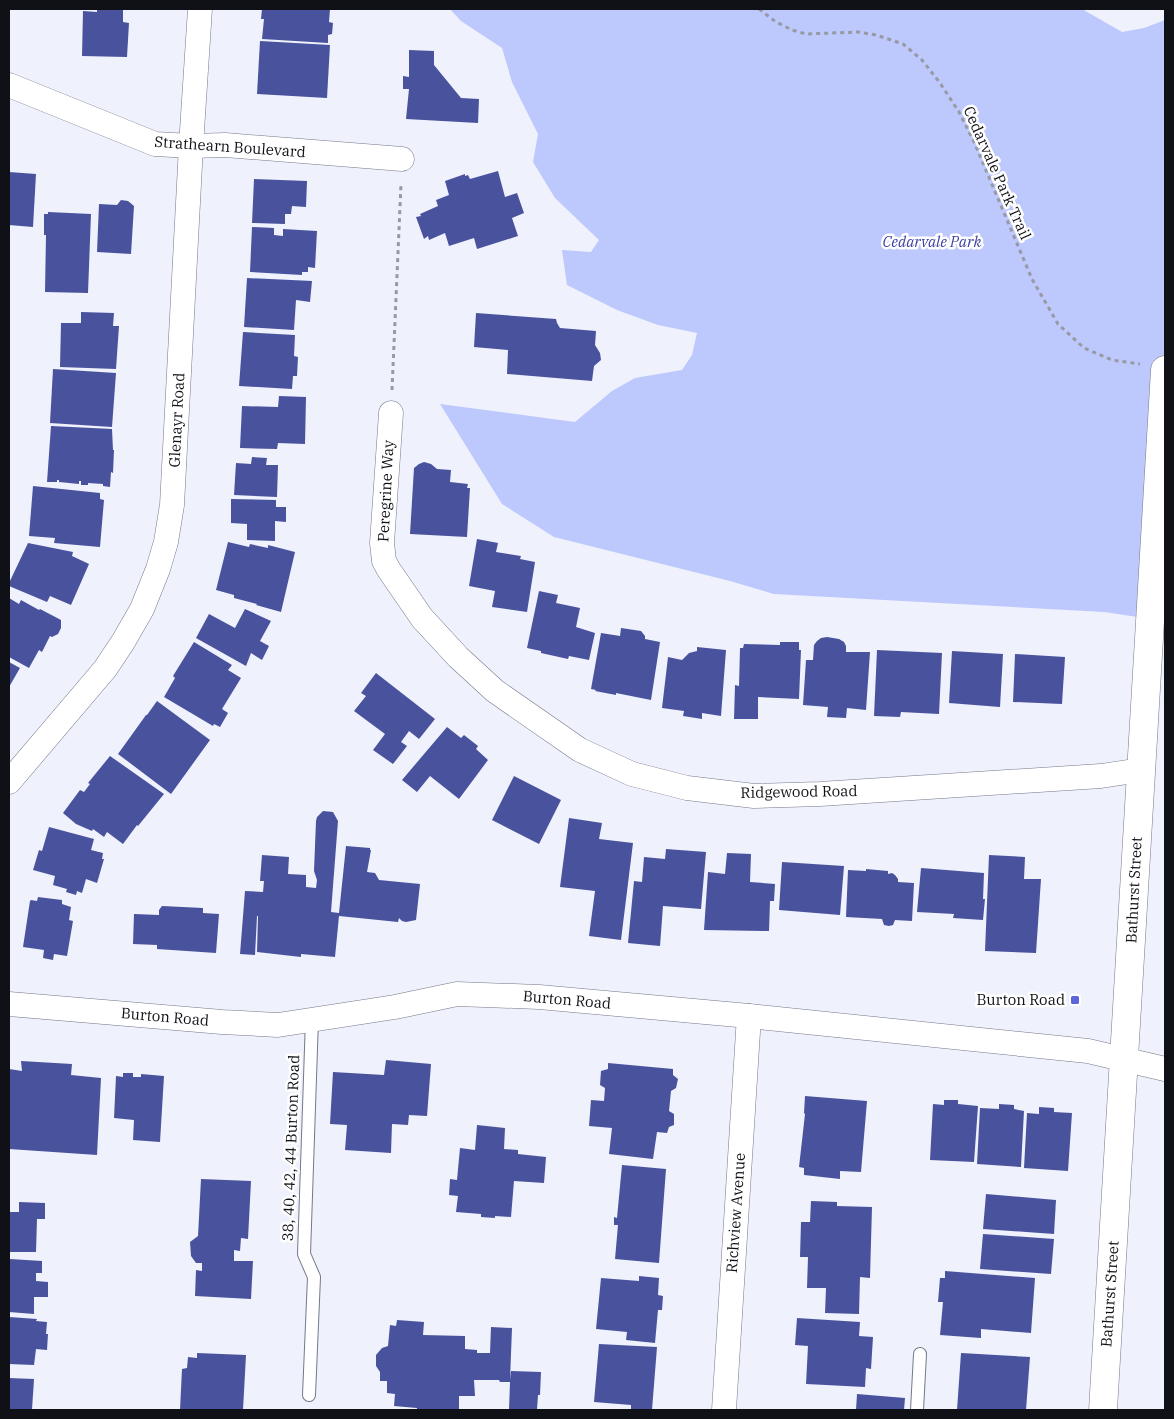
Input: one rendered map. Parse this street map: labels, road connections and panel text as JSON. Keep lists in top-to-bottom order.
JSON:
{
  "streets": {
    "main road": ["Bathurst Street"],
    "street": [
      "Strathearn Boulevard",
      "Glenayr Road",
      "Peregrine Way",
      "Ridgewood Road",
      "Burton Road",
      "Richview Avenue"
    ],
    "lane": ["38, 40, 42, 44 Burton Road"],
    "path": ["Cedarvale Park Trail"]
  },
  "crossings": [
    ["Strathearn Boulevard", "Glenayr Road"],
    ["Cedarvale Park Trail", "Bathurst Street"],
    ["Peregrine Way", "Ridgewood Road"],
    ["Ridgewood Road", "Bathurst Street"],
    ["Bathurst Street", "Burton Road"],
    ["Burton Road", "38, 40, 42, 44 Burton Road"],
    ["Burton Road", "Richview Avenue"]
  ],
  "parks": ["Cedarvale Park"],
  "places": {
    "transit": ["Burton Road"]
  }
}
